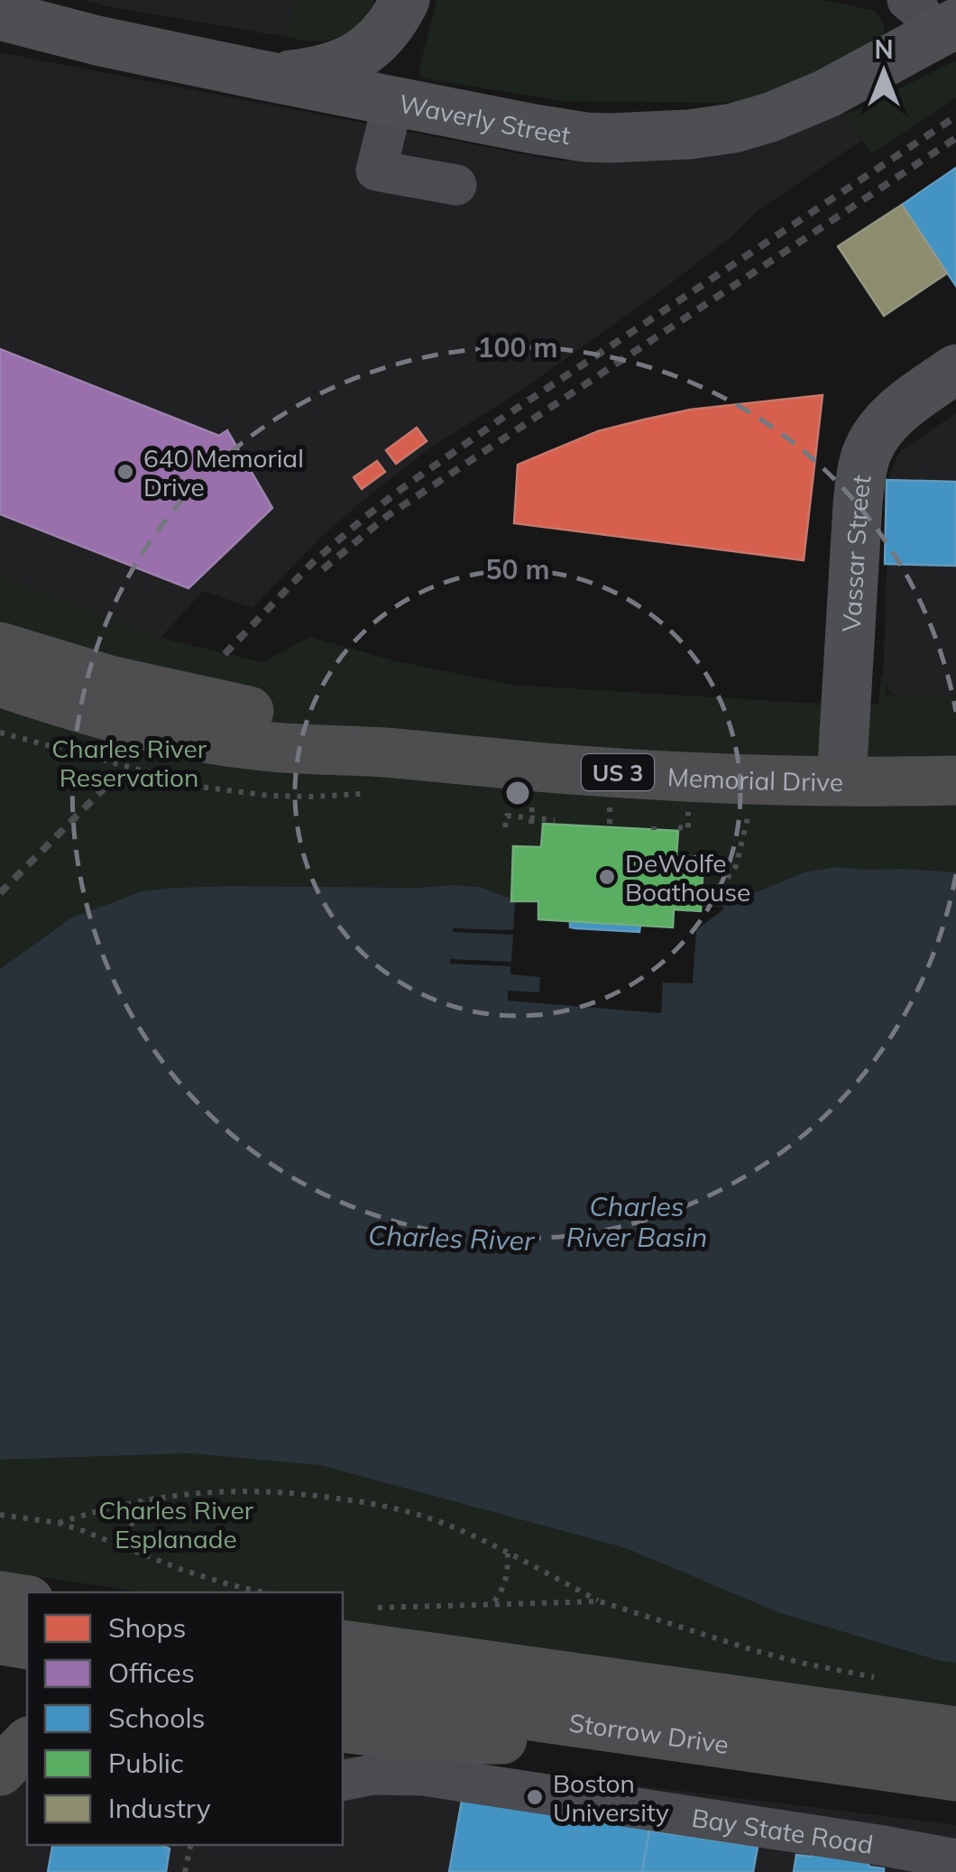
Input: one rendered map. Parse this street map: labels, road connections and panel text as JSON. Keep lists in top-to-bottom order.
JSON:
{
  "streets": {
    "highway": ["US 3", "Memorial Drive", "Storrow Drive"],
    "main road": ["Waverly Street", "Vassar Street"],
    "lane": ["Bay State Road"]
  },
  "crossings": [
    ["Vassar Street", "Memorial Drive"]
  ],
  "water": ["Charles River Basin", "Charles River"],
  "parks": ["Charles River Reservation", "Charles River Esplanade"],
  "places": ["640 Memorial Drive", "DeWolfe Boathouse", "Boston University"],
  "legend": [
    "Shops",
    "Offices",
    "Schools",
    "Public",
    "Industry"
  ],
  "north": "top",
  "rings": ["100 m", "50 m"]
}
